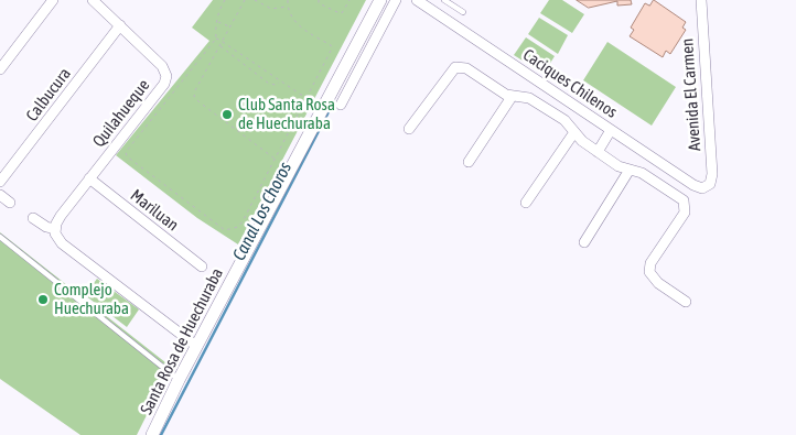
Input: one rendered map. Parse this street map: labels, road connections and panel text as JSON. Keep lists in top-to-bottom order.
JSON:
{
  "streets": {
    "street": [
      "Caciques Chilenos",
      "Calbucura",
      "Avenida El Carmen",
      "Quilahueque",
      "Mariluan",
      "Santa Rosa de Huechuraba"
    ]
  },
  "crossings": [
    ["Caciques Chilenos", "Avenida El Carmen"],
    ["Calbucura", "Quilahueque"],
    ["Quilahueque", "Mariluan"]
  ],
  "water": ["Canal Los Choros"],
  "places": ["Club Santa Rosa de Huechuraba", "Complejo Huechuraba"]
}
